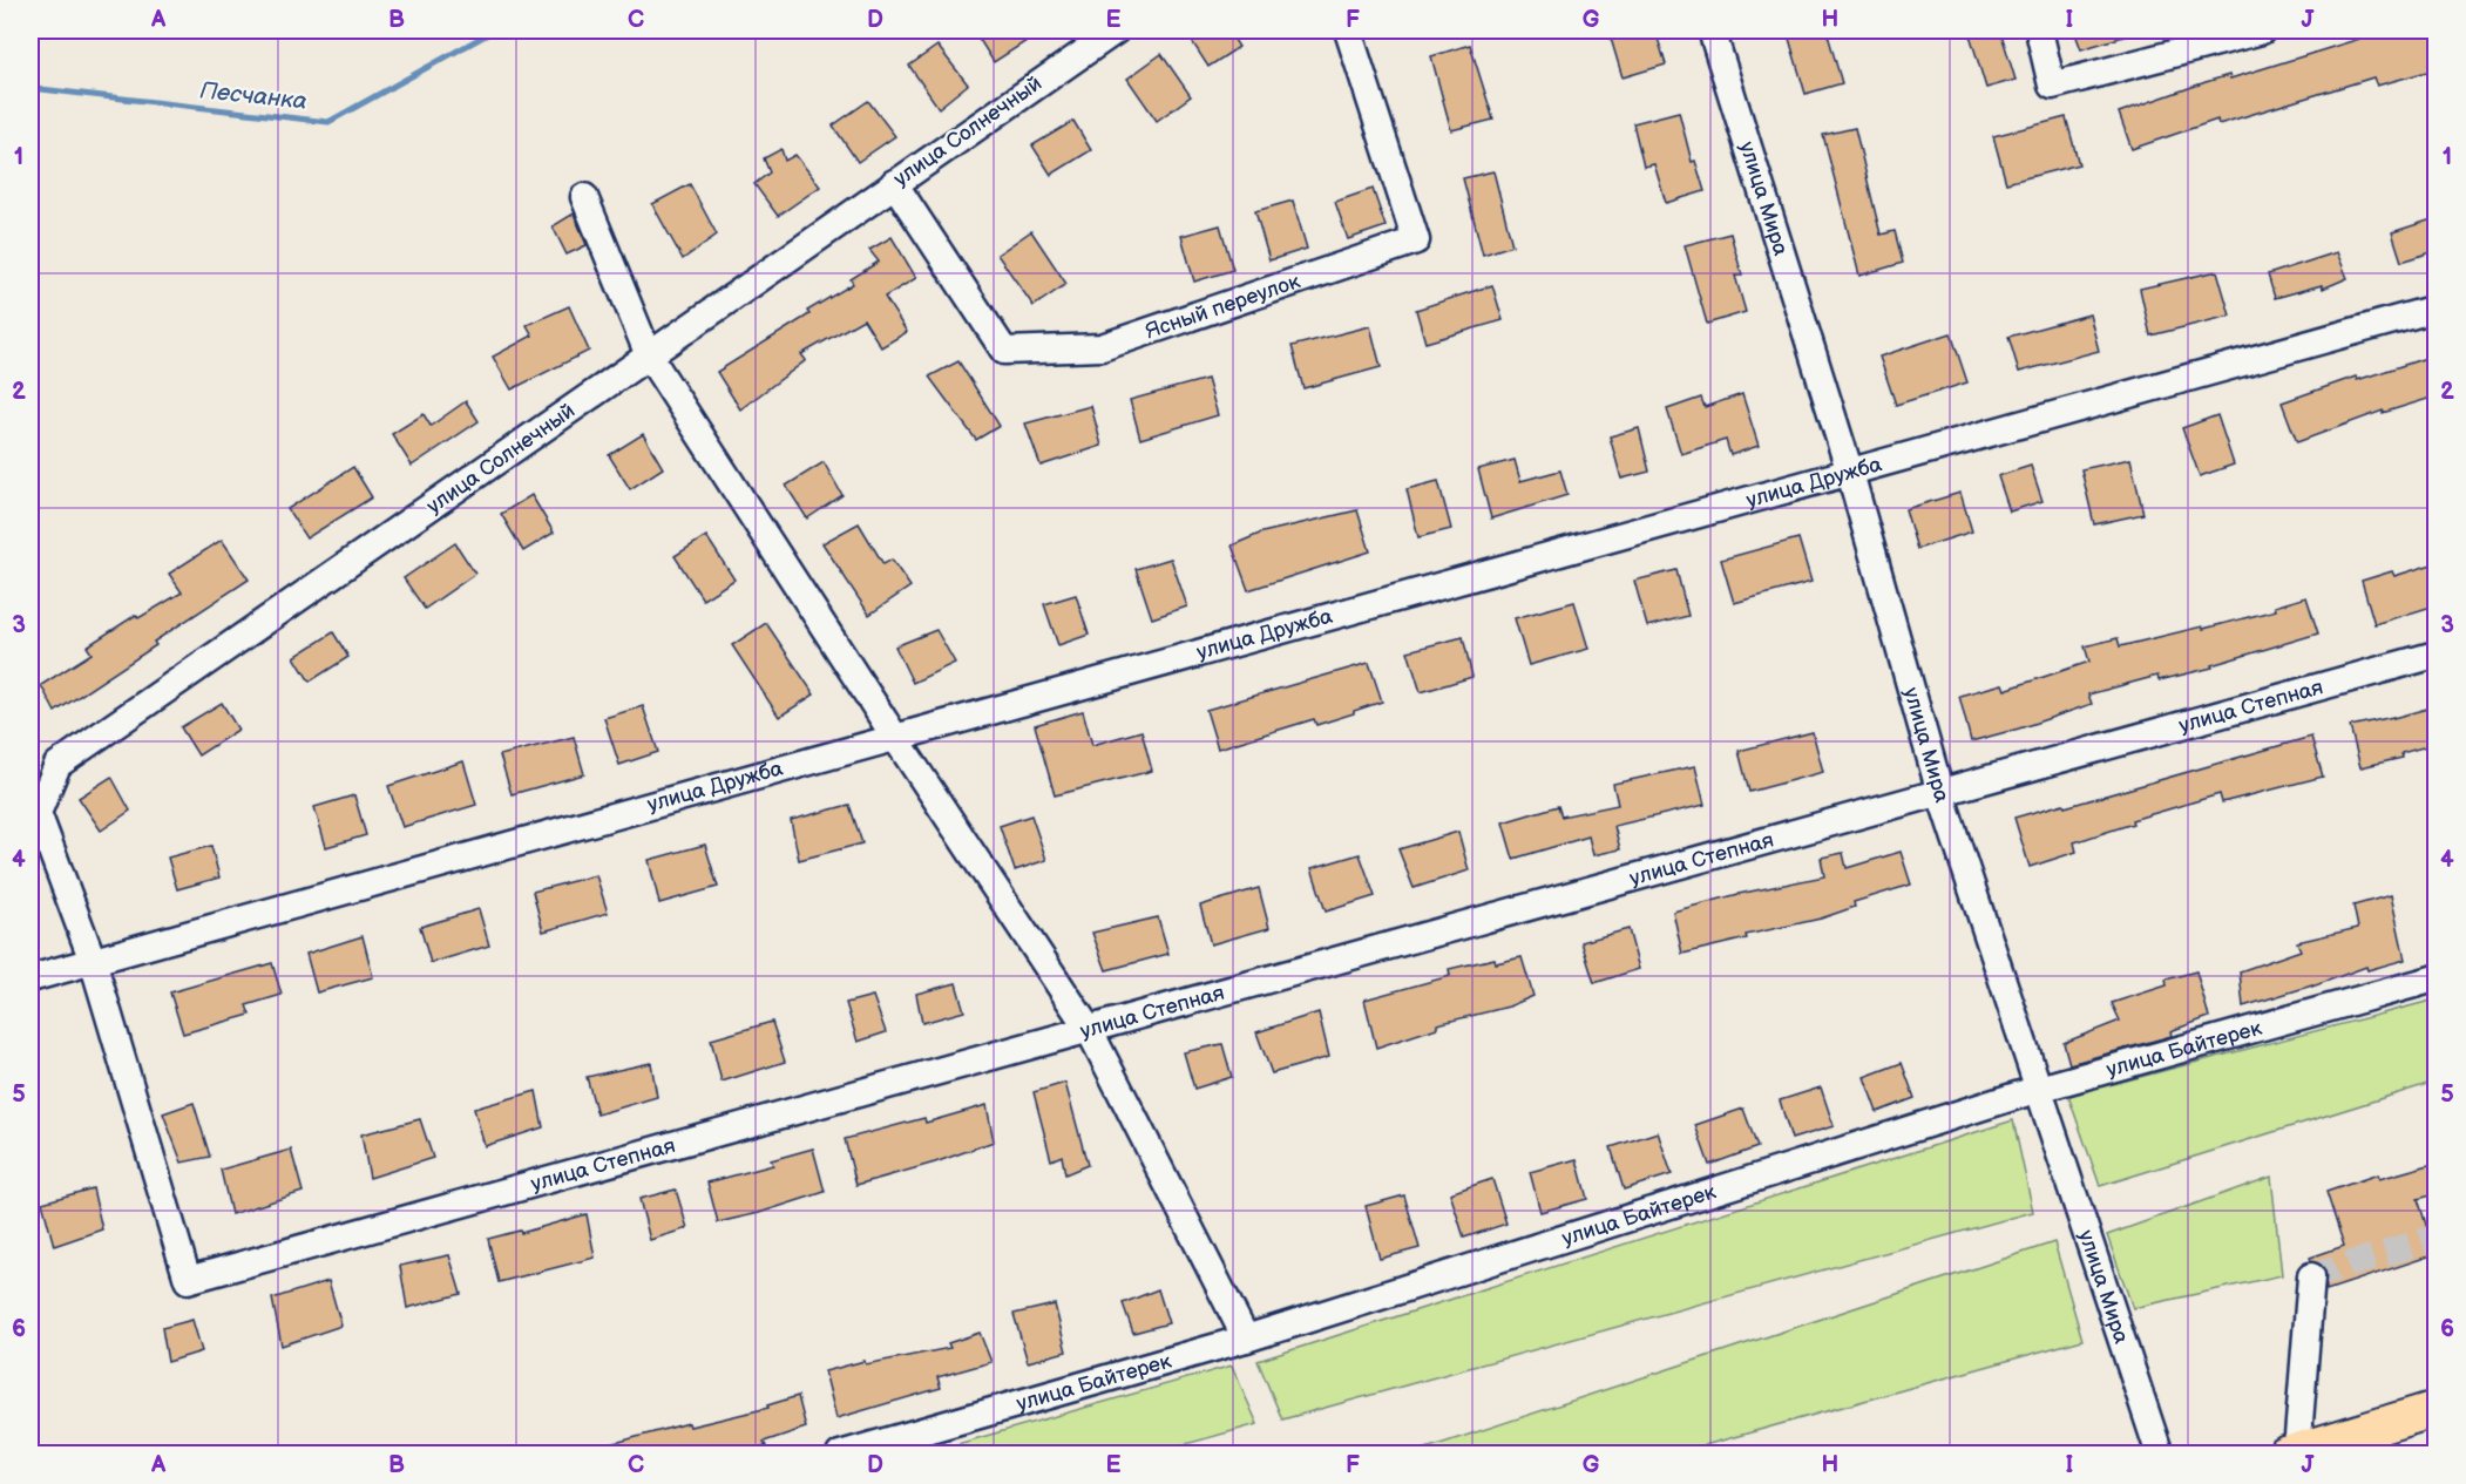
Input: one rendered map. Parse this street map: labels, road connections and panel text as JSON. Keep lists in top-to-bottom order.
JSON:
{
  "streets": {
    "street": [
      "улица Солнечный",
      "улица Мира",
      "Ясный переулок",
      "улица Дружба",
      "улица Степная",
      "улица Байтерек"
    ]
  },
  "crossings": [
    ["улица Солнечный", "Ясный переулок"],
    ["улица Солнечный", "улица Дружба"],
    ["улица Солнечный", "улица Степная"],
    ["улица Мира", "улица Дружба"],
    ["улица Мира", "улица Степная"],
    ["улица Мира", "улица Байтерек"],
    ["улица Дружба", "улица Степная"]
  ],
  "water": ["Песчанка"],
  "grid": {
    "columns": [
      "A",
      "B",
      "C",
      "D",
      "E",
      "F",
      "G",
      "H",
      "I",
      "J"
    ],
    "rows": [
      "1",
      "2",
      "3",
      "4",
      "5",
      "6"
    ]
  }
}
